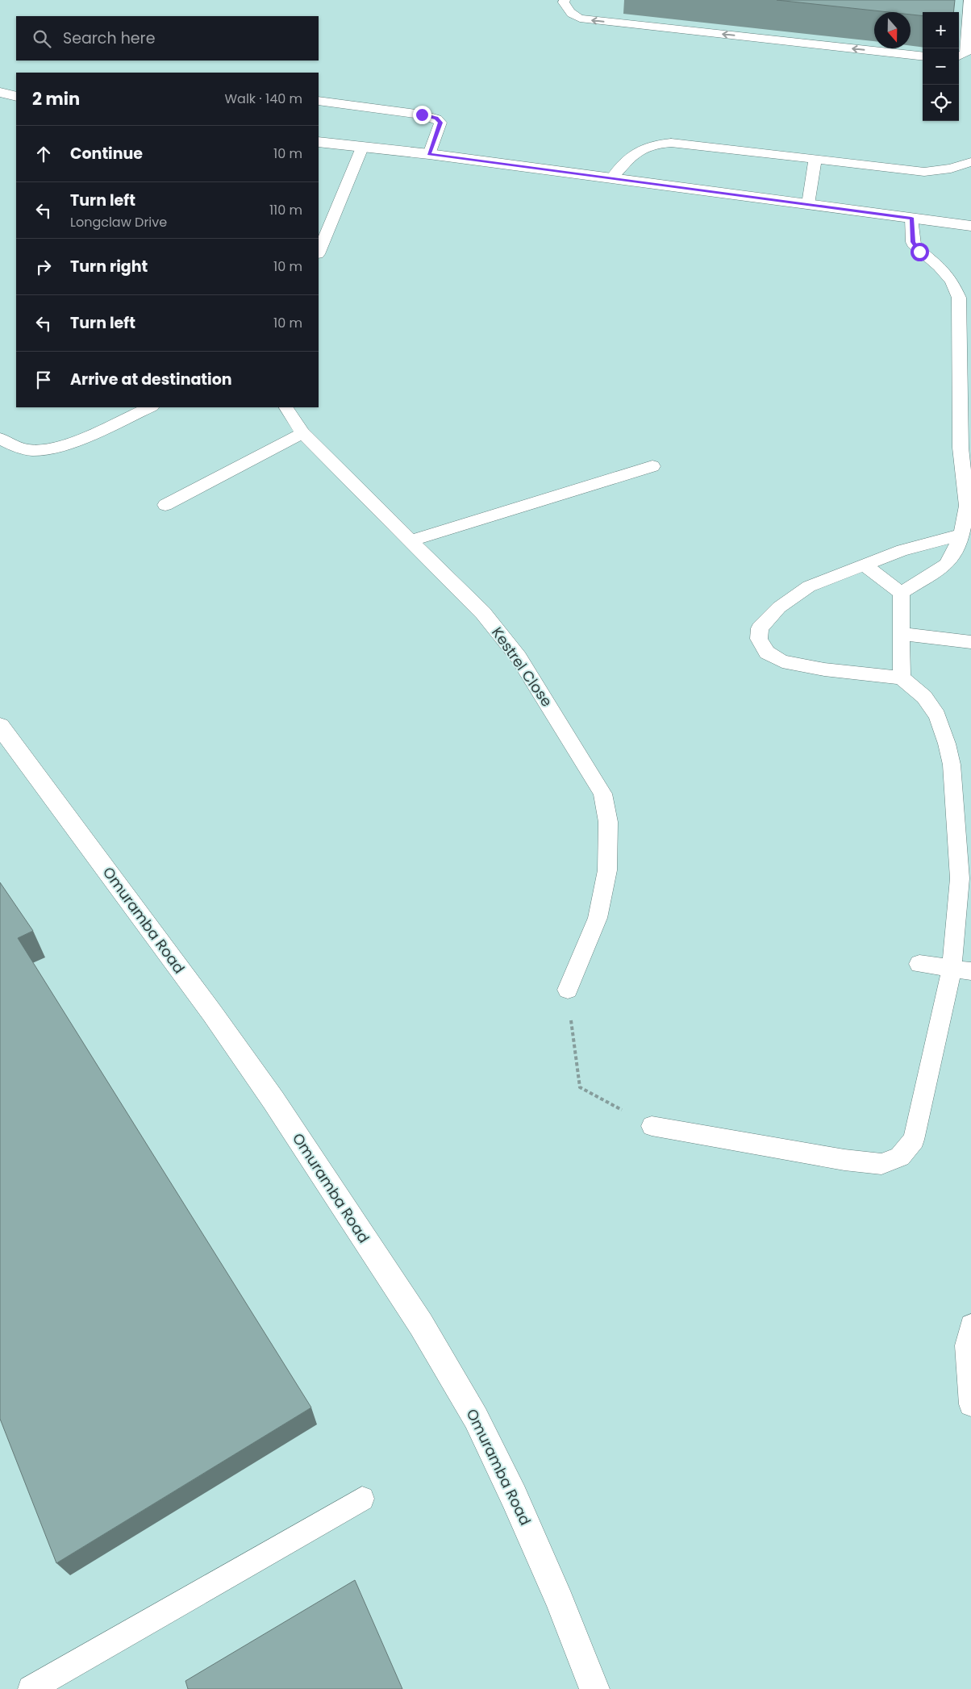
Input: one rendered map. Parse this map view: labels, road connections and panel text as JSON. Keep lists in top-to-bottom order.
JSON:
{
  "streets": {
    "main road": ["Omuramba Road"],
    "lane": ["Kestrel Close"]
  },
  "north": "bottom",
  "page": {
    "map_buttons": ["+", "−"],
    "search": "Search here",
    "heading": ["2 min", "Walk · 140 m"],
    "list": [
      ["Continue", "10 m"],
      ["Turn left", "Longclaw Drive", "110 m"],
      ["Turn right", "10 m"],
      ["Turn left", "10 m"],
      "Arrive at destination"
    ]
  }
}
